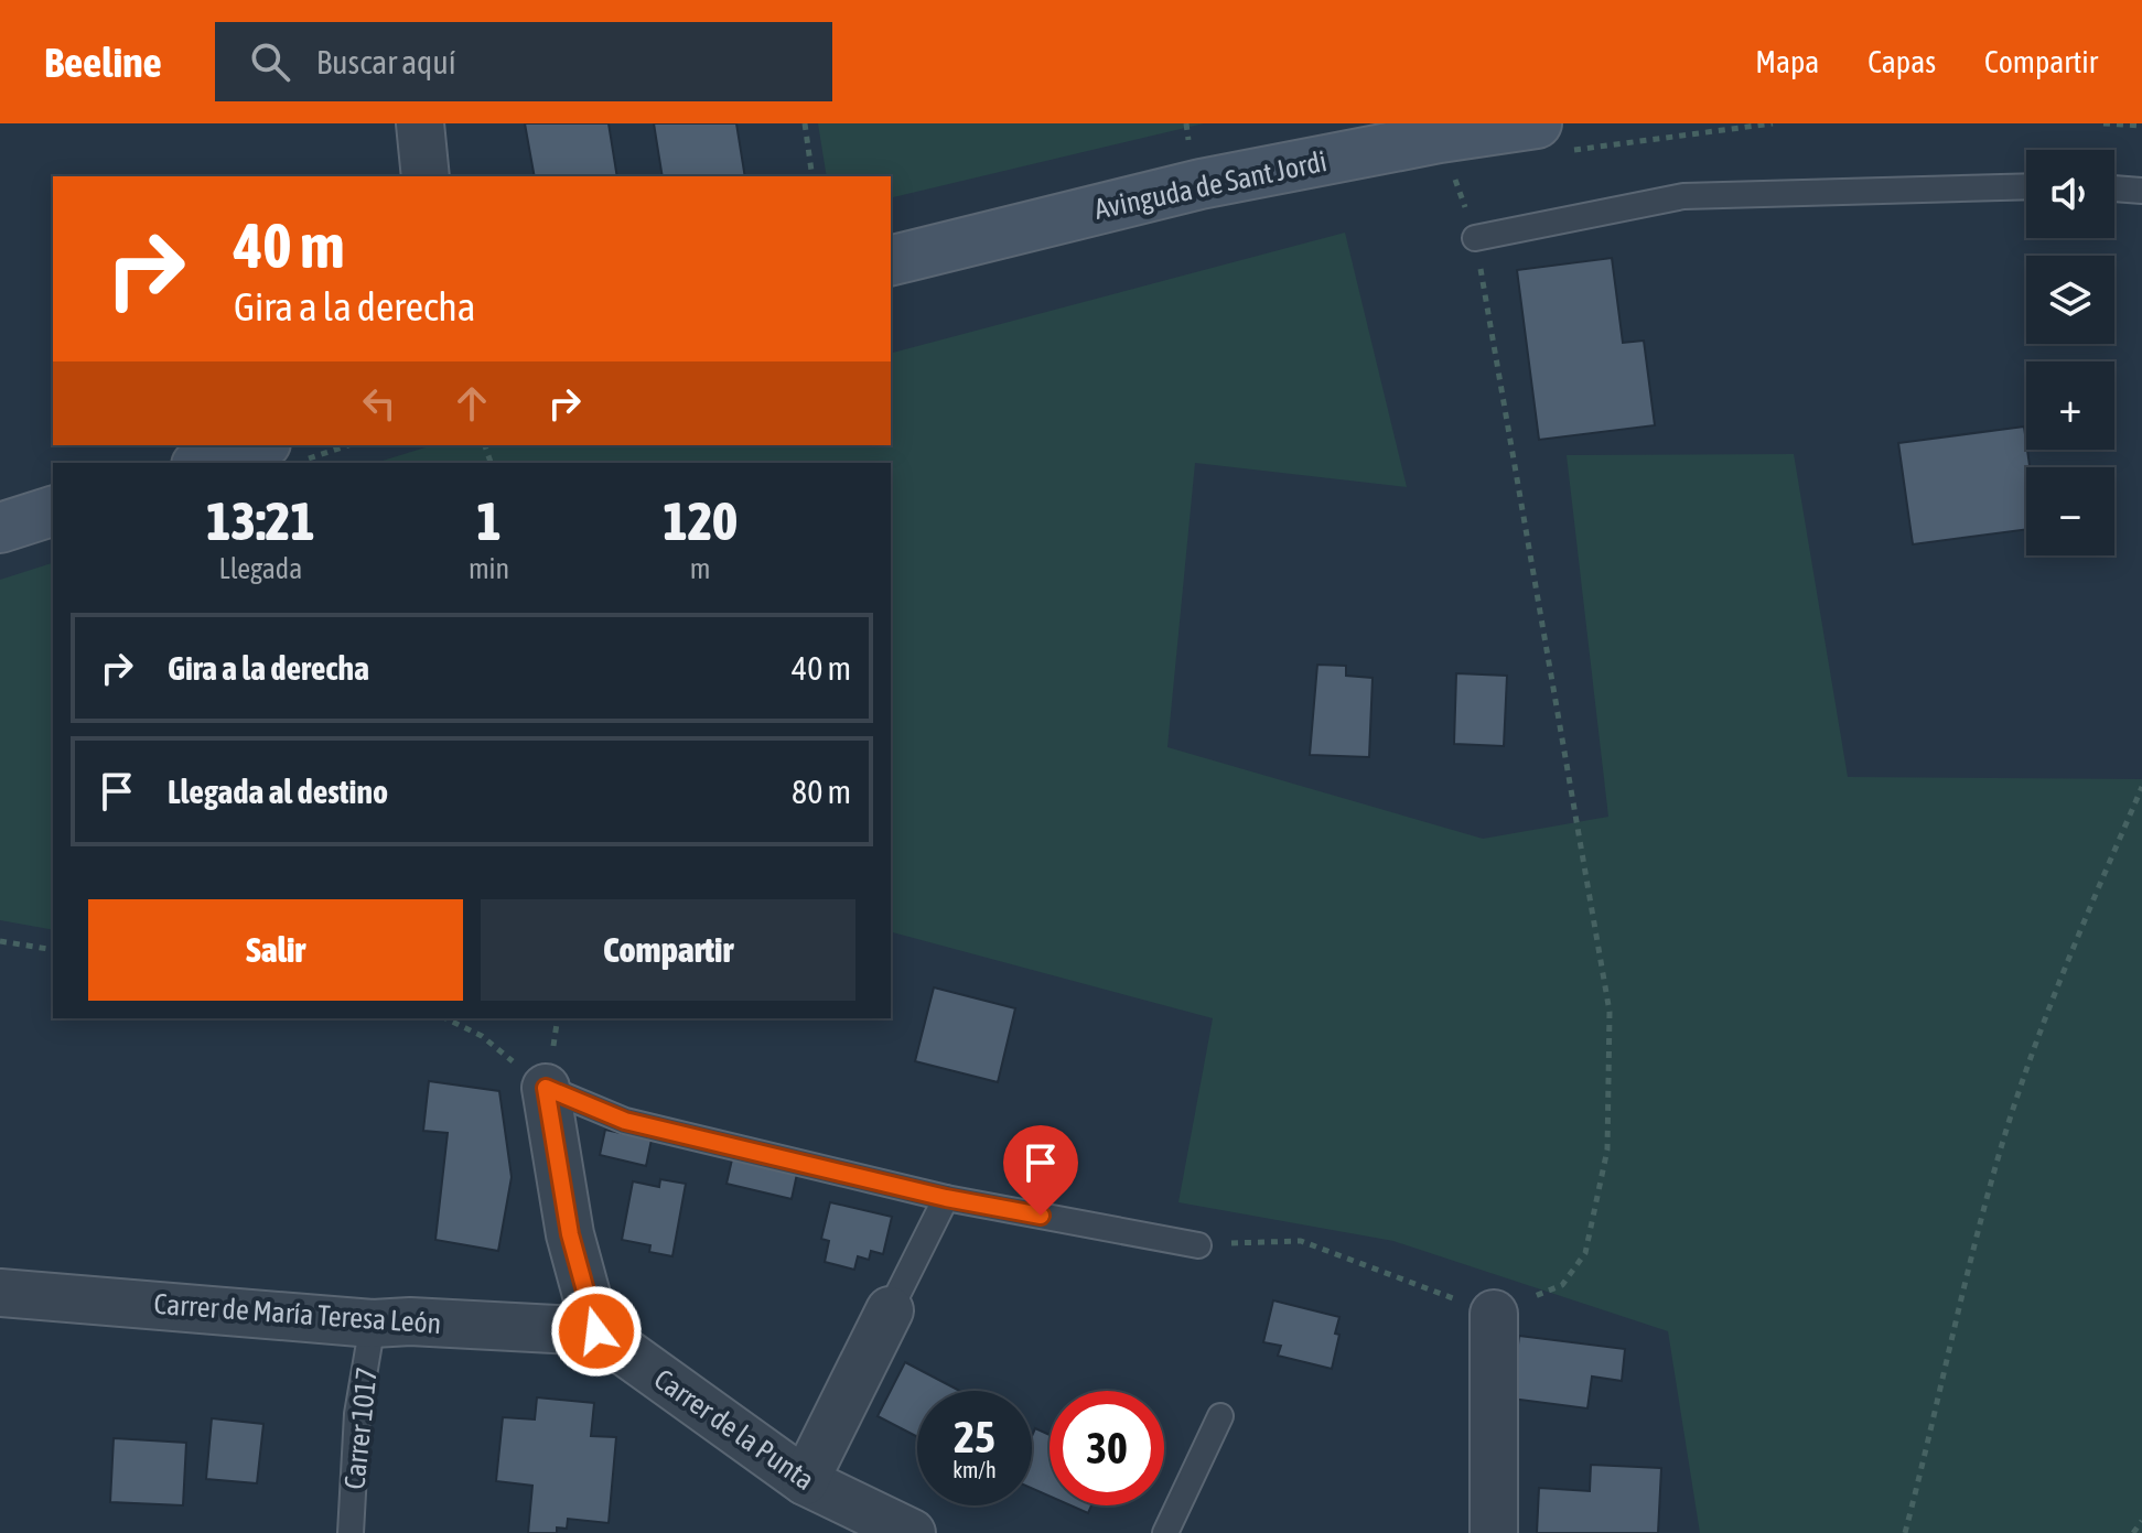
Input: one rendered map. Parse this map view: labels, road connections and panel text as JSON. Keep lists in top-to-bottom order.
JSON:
{
  "streets": {
    "street": ["Avinguda de Sant Jordi", "Carrer de María Teresa León", "Carrer de la Punta"],
    "lane": ["Carrer 1017"]
  },
  "crossings": [
    ["Carrer de María Teresa León", "Carrer 1017"],
    ["Carrer de María Teresa León", "Carrer de la Punta"]
  ],
  "page": {
    "header": "Beeline",
    "search": "Buscar aquí",
    "nav": ["Mapa", "Capas", "Compartir"],
    "map_buttons": ["+", "−"],
    "turn": ["40 m", "Gira a la derecha"],
    "eta": [
      "13:21",
      "Llegada",
      "1",
      "min",
      "120",
      "m"
    ],
    "list": [
      {
        "name": "Gira a la derecha",
        "value": "40 m"
      },
      {
        "name": "Llegada al destino",
        "value": "80 m"
      }
    ],
    "buttons": ["Salir", "Compartir"],
    "speed": "25 km/h",
    "limit": "30"
  }
}
